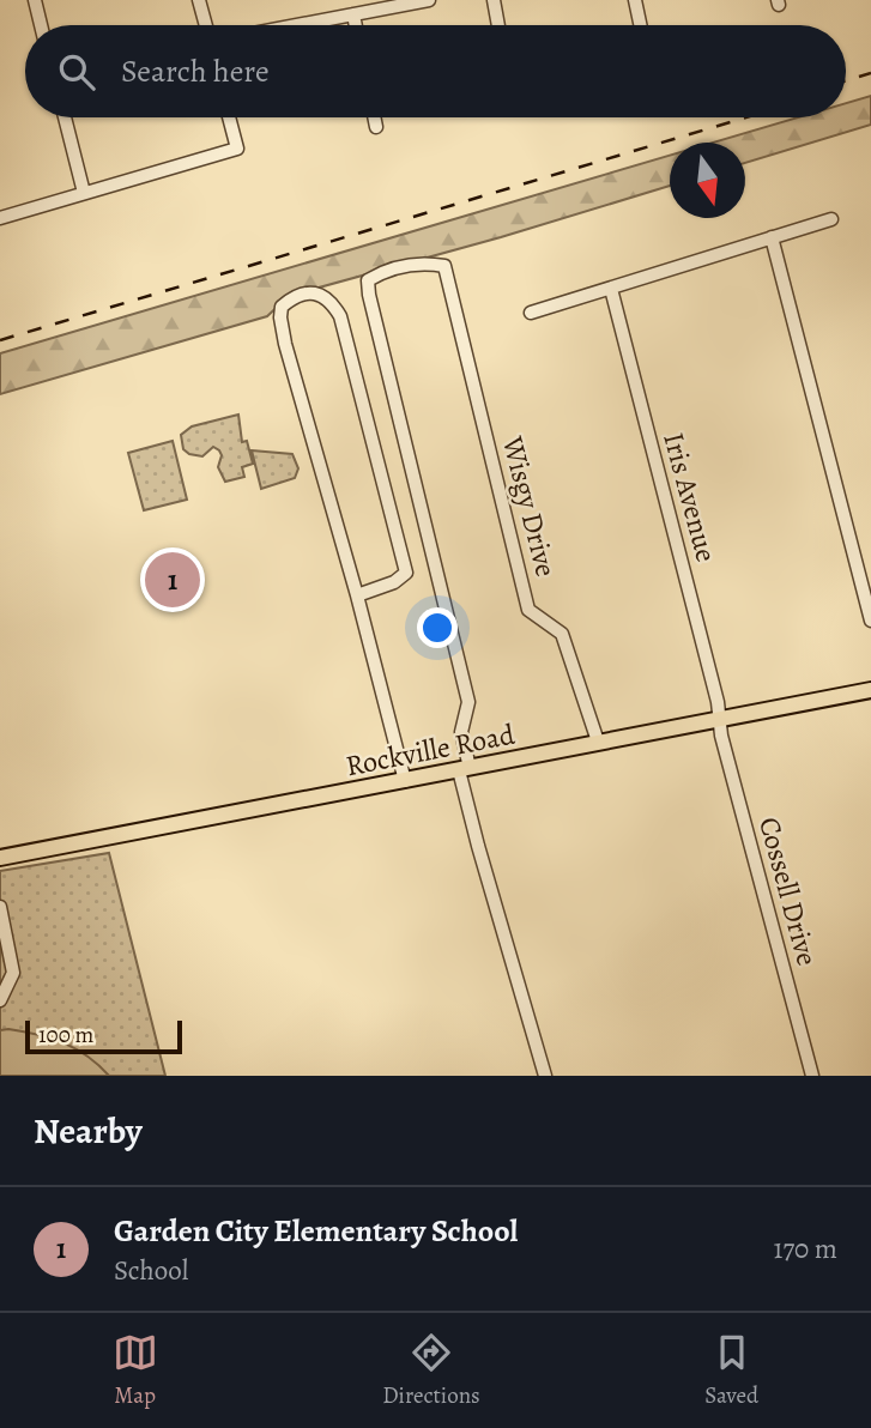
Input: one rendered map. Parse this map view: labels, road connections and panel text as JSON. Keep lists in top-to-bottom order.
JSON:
{
  "streets": {
    "main road": ["Rockville Road"],
    "street": ["Iris Avenue", "Wisgy Drive", "Cossell Drive"]
  },
  "crossings": [
    ["Iris Avenue", "Rockville Road"],
    ["Iris Avenue", "Cossell Drive"],
    ["Wisgy Drive", "Rockville Road"],
    ["Rockville Road", "Cossell Drive"]
  ],
  "scale_bar": "100 m",
  "north": "bottom",
  "page": {
    "search": "Search here",
    "pins": "1",
    "scale": "100 m",
    "heading": "Nearby",
    "list": [
      {
        "mark": "1",
        "name": "Garden City Elementary School",
        "note": "School",
        "value": "170 m"
      }
    ],
    "nav": ["Map", "Directions", "Saved"]
  }
}
